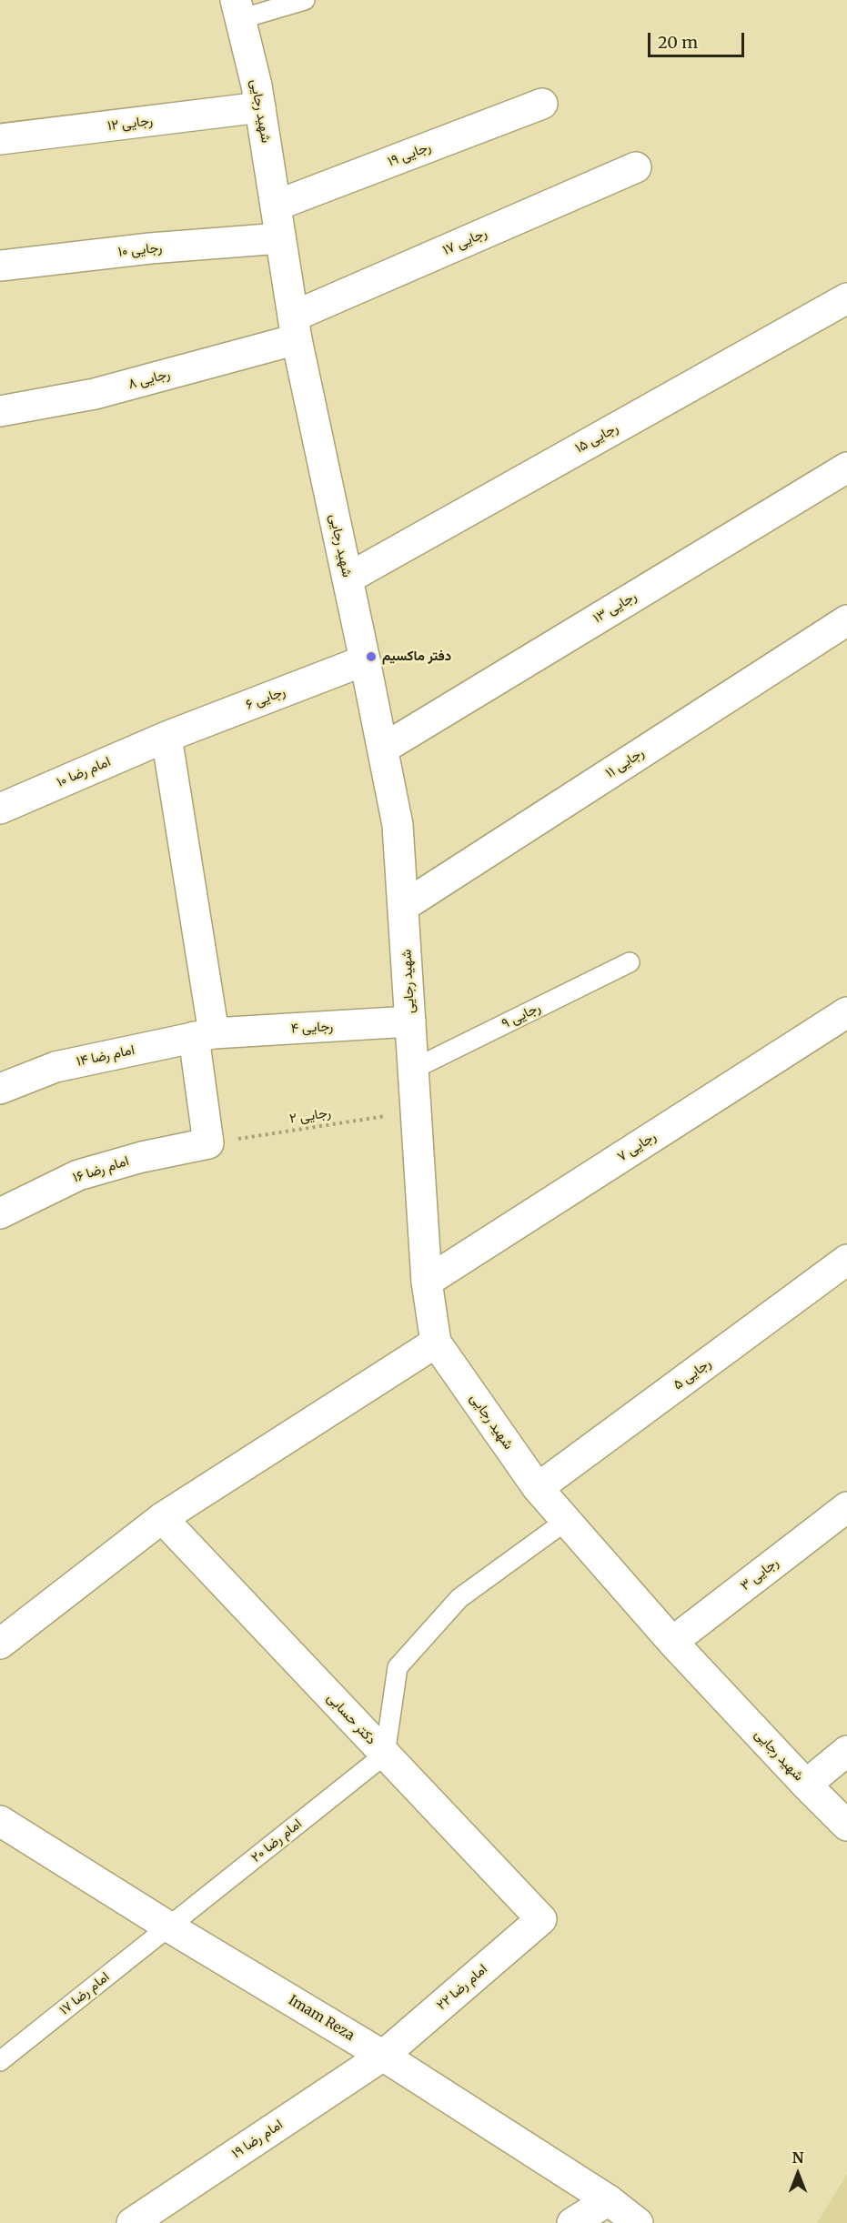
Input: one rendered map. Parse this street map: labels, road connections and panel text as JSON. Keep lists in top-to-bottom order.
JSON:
{
  "streets": {
    "street": [
      "شهید رجایی",
      "رجایی ۱۲",
      "رجایی ۱۹",
      "رجایی ۱۷",
      "رجایی ۱۰",
      "رجایی ۸",
      "رجایی ۱۵",
      "رجایی ۱۳",
      "رجایی ۶",
      "رجایی ۱۱",
      "امام رضا ۱۰",
      "رجایی ۴",
      "امام رضا ۱۴",
      "رجایی ۷",
      "امام رضا ۱۶",
      "رجایی ۵",
      "رجایی ۳",
      "دکتر حسابی",
      "امام رضا ۲۲",
      "Imam Reza",
      "امام رضا ۱۹"
    ],
    "lane": ["رجایی ۹", "امام رضا ۲۰", "امام رضا ۱۷"],
    "path": ["رجایی ۲"]
  },
  "crossings": [
    ["شهید رجایی", "رجایی ۱۲"],
    ["شهید رجایی", "رجایی ۱۹"],
    ["شهید رجایی", "رجایی ۱۷"],
    ["شهید رجایی", "رجایی ۱۰"],
    ["شهید رجایی", "رجایی ۸"],
    ["شهید رجایی", "رجایی ۱۵"],
    ["شهید رجایی", "رجایی ۱۳"],
    ["شهید رجایی", "رجایی ۶"],
    ["شهید رجایی", "رجایی ۱۱"],
    ["شهید رجایی", "رجایی ۹"],
    ["شهید رجایی", "رجایی ۴"],
    ["شهید رجایی", "رجایی ۲"],
    ["شهید رجایی", "رجایی ۷"],
    ["شهید رجایی", "رجایی ۵"],
    ["شهید رجایی", "رجایی ۳"],
    ["رجایی ۱۷", "رجایی ۸"],
    ["رجایی ۶", "امام رضا ۱۰"],
    ["رجایی ۴", "امام رضا ۱۴"],
    ["رجایی ۲", "امام رضا ۱۶"],
    ["دکتر حسابی", "امام رضا ۲۰"],
    ["دکتر حسابی", "امام رضا ۲۲"],
    ["امام رضا ۲۰", "امام رضا ۱۷"],
    ["امام رضا ۲۰", "Imam Reza"],
    ["امام رضا ۲۲", "Imam Reza"],
    ["امام رضا ۲۲", "امام رضا ۱۹"],
    ["امام رضا ۱۷", "Imam Reza"],
    ["Imam Reza", "امام رضا ۱۹"]
  ],
  "places": ["دفتر ماکسیم"],
  "scale_bar": "20 m",
  "north": "top"
}
